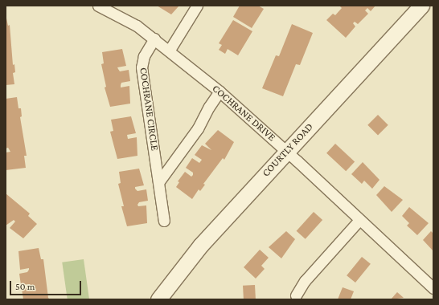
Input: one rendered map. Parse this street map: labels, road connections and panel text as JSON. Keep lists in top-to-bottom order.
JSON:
{
  "streets": {
    "street": ["COCHRANE CIRCLE", "COCHRANE DRIVE", "COURTLY ROAD"]
  },
  "crossings": [
    ["COCHRANE CIRCLE", "COCHRANE DRIVE"],
    ["COCHRANE DRIVE", "COURTLY ROAD"]
  ],
  "scale_bar": "50 m"
}
